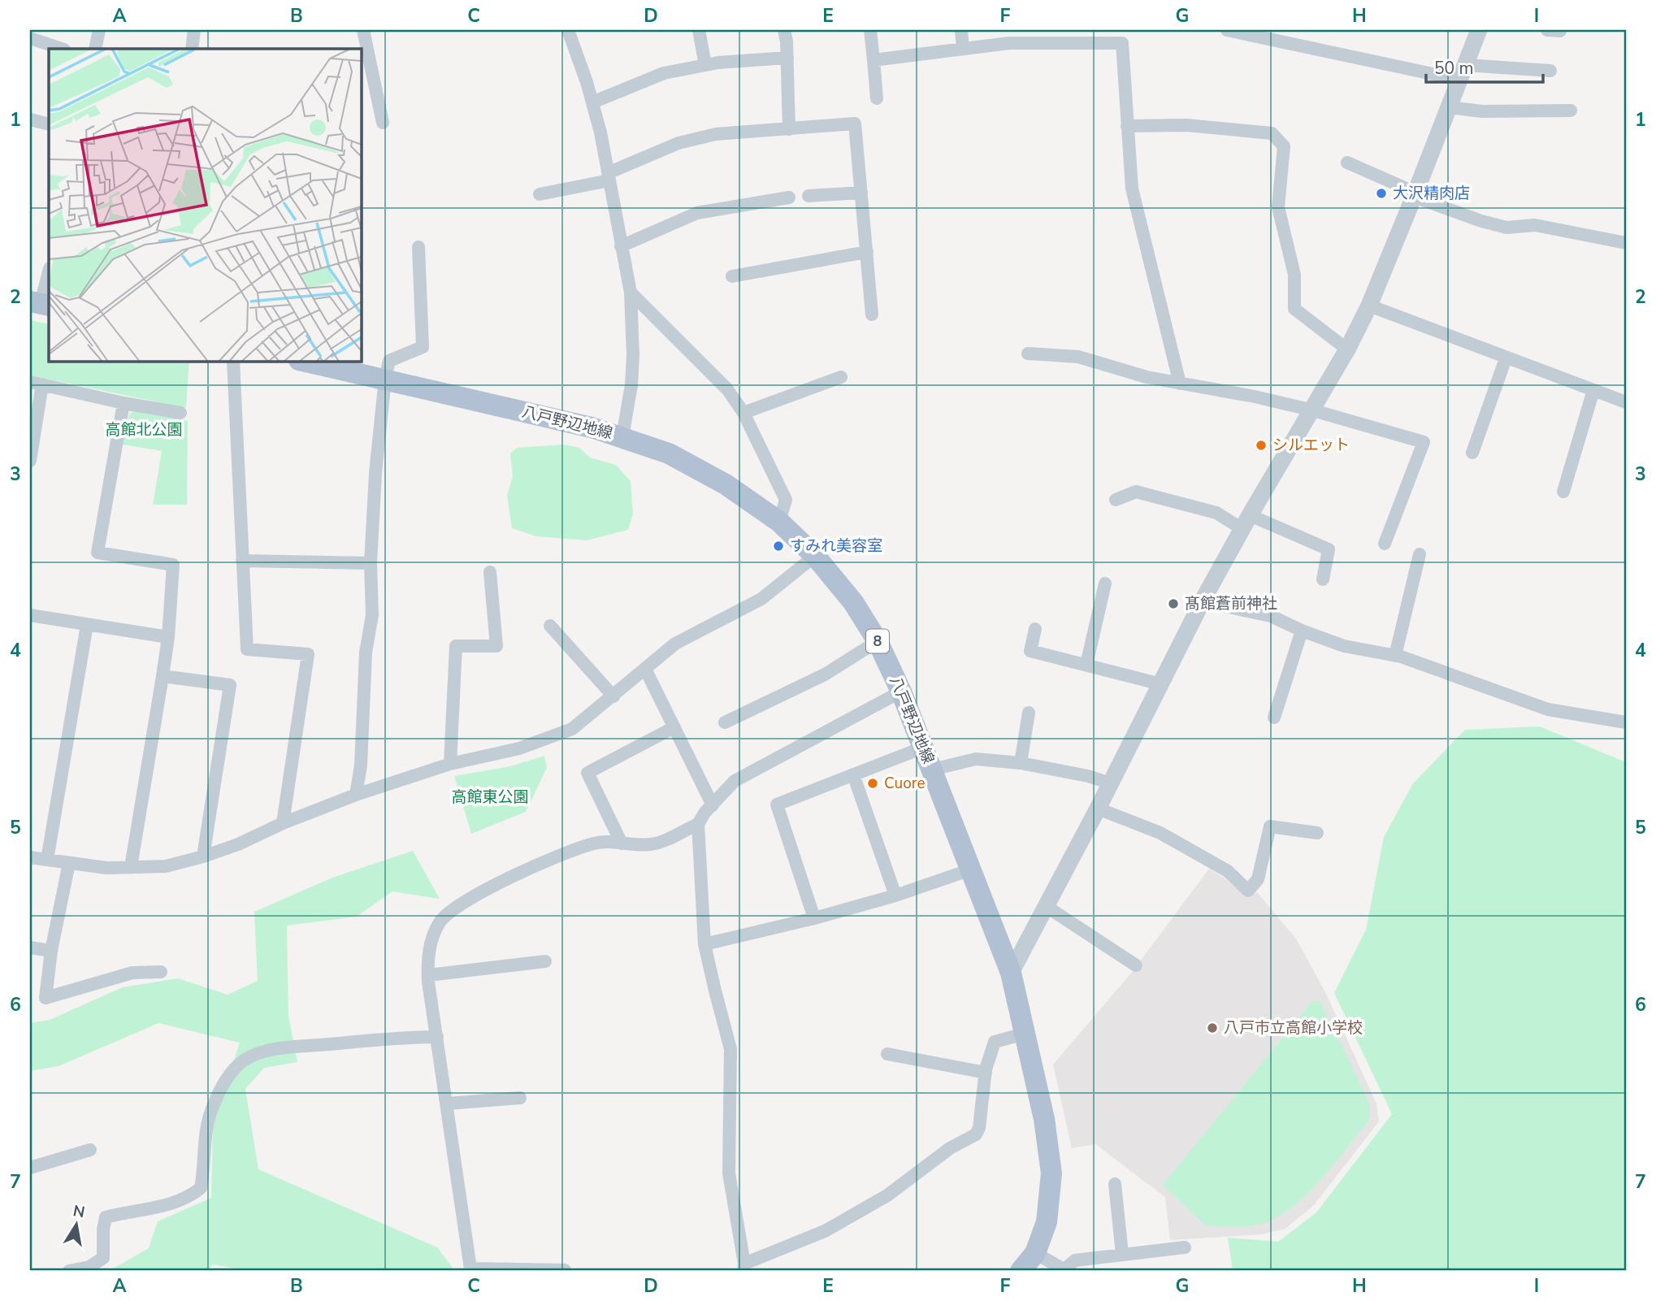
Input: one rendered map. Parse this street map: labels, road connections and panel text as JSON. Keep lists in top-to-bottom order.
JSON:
{
  "streets": {
    "main road": ["八戸野辺地線", "8"]
  },
  "parks": ["高館北公園", "高館東公園"],
  "places": [
    "大沢精肉店",
    "シルエット",
    "すみれ美容室",
    "髙館蒼前神社",
    "Cuore",
    "八戸市立高館小学校"
  ],
  "scale_bar": "50 m",
  "north": "top",
  "grid": {
    "columns": [
      "A",
      "B",
      "C",
      "D",
      "E",
      "F",
      "G",
      "H",
      "I"
    ],
    "rows": [
      "1",
      "2",
      "3",
      "4",
      "5",
      "6",
      "7"
    ]
  }
}
